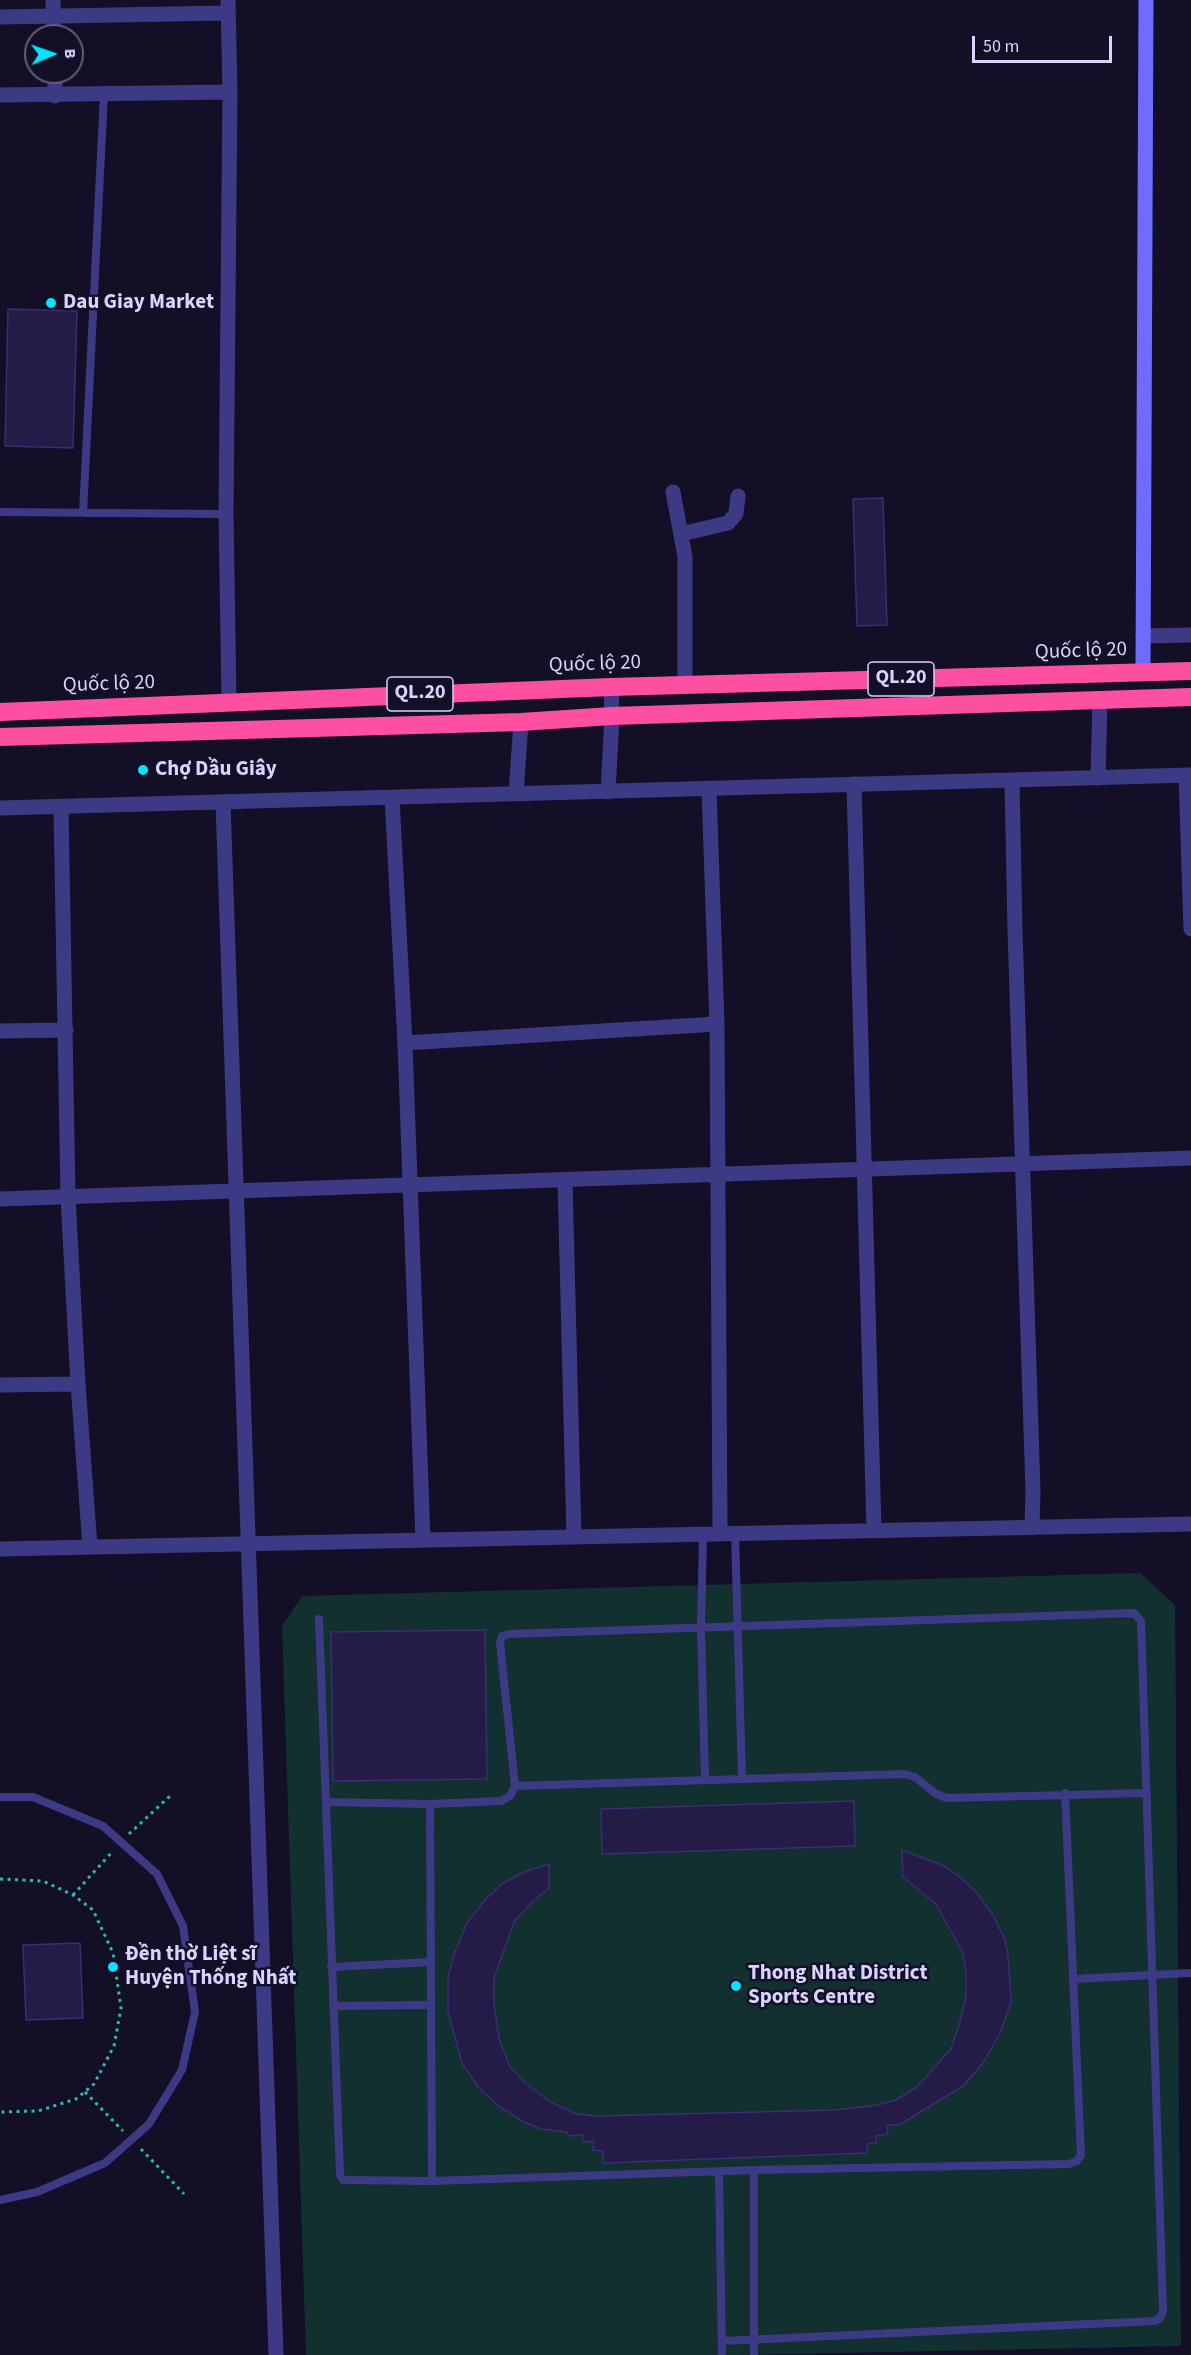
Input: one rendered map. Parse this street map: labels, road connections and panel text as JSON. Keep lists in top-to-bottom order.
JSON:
{
  "streets": {
    "highway": ["Quốc lộ 20", "QL.20"]
  },
  "places": [
    "Dau Giay Market",
    "Chợ Dầu Giây",
    "Đền thờ Liệt sĩ Huyện Thống Nhất",
    "Thong Nhat District Sports Centre"
  ],
  "scale_bar": "50 m",
  "north": "right"
}
